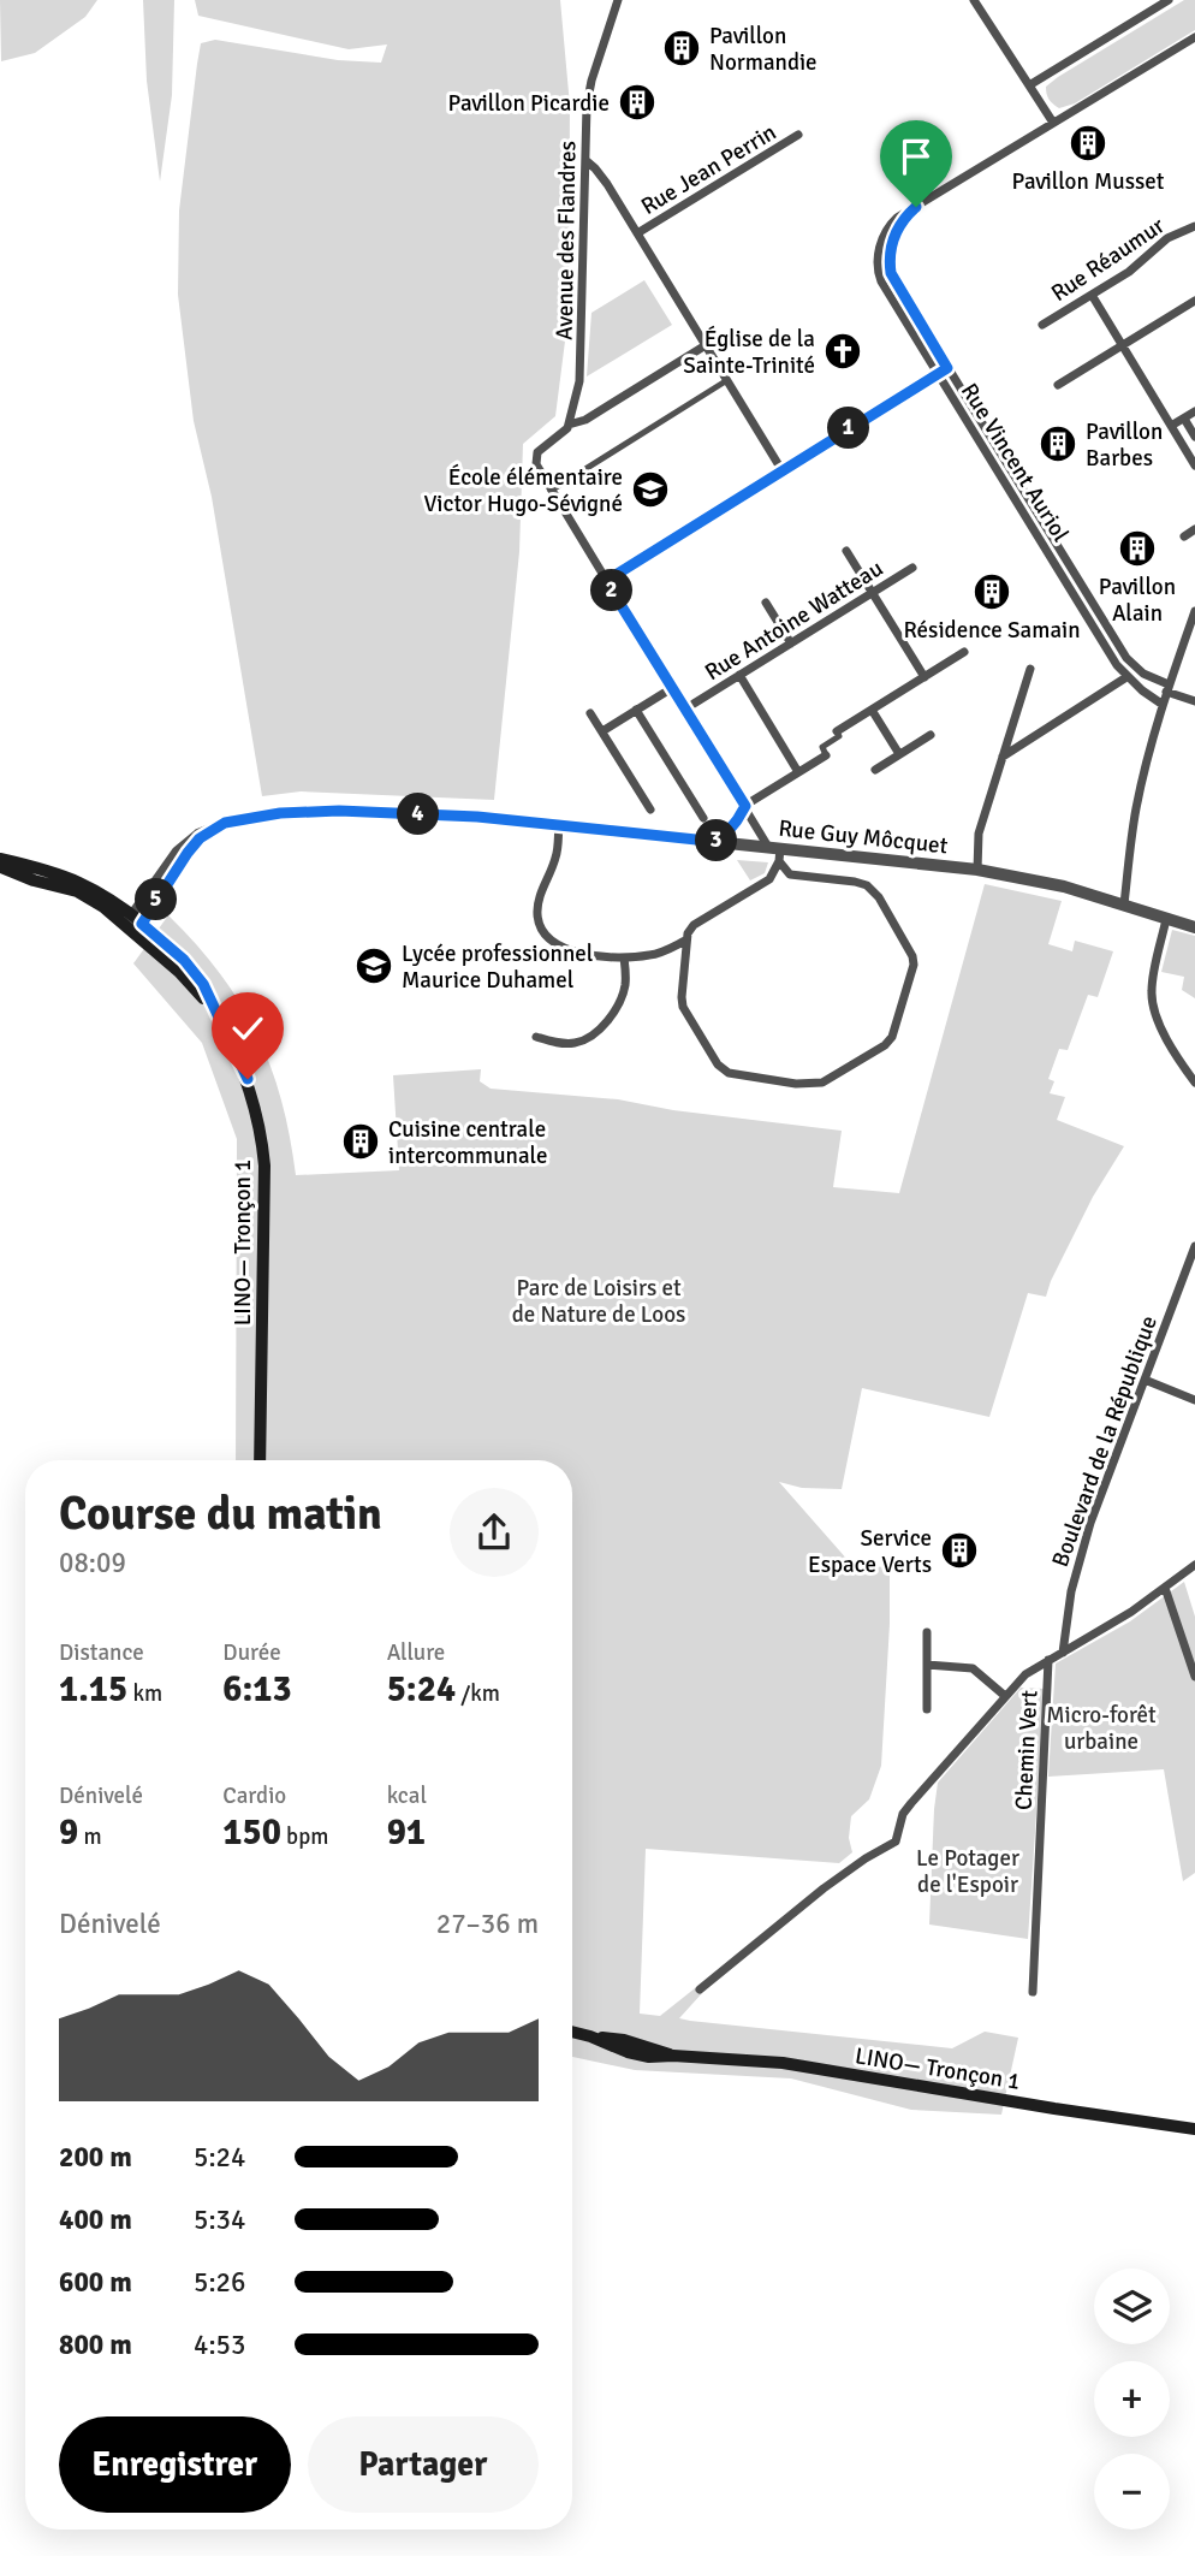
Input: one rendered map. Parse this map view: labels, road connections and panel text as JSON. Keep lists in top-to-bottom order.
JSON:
{
  "streets": {
    "main road": ["LINO— Tronçon 1"],
    "street": [
      "Rue Jean Perrin",
      "Avenue des Flandres",
      "Rue Réaumur",
      "Rue Vincent Auriol",
      "Rue Antoine Watteau",
      "Rue Guy Môcquet",
      "Boulevard de la République",
      "Chemin Vert"
    ]
  },
  "crossings": [
    ["Rue Guy Môcquet", "LINO— Tronçon 1"]
  ],
  "parks": ["Parc de Loisirs et de Nature de Loos", "Micro-forêt urbaine", "Le Potager de l'Espoir"],
  "places": {
    "building": [
      "Pavillon Normandie",
      "Pavillon Picardie",
      "Pavillon Musset",
      "Pavillon Barbes",
      "Pavillon Alain",
      "Résidence Samain",
      "Cuisine centrale intercommunale",
      "Service Espace Verts"
    ],
    "church": ["Église de la Sainte-Trinité"],
    "school or university": ["École élémentaire Victor Hugo-Sévigné", "Lycée professionnel Maurice Duhamel"]
  },
  "page": {
    "pins": [
      "1",
      "2",
      "4",
      "3",
      "5"
    ],
    "heading": ["Course du matin", "08:09"],
    "stats": [
      ["Distance", "1.15 km"],
      ["Durée", "6:13"],
      ["Allure", "5:24 /km"],
      ["Dénivelé", "9 m"],
      ["Cardio", "150 bpm"],
      ["kcal", "91"]
    ],
    "chart": ["Dénivelé", "27–36 m"],
    "list": [
      {
        "name": "200 m",
        "note": "5:24"
      },
      {
        "name": "400 m",
        "note": "5:34"
      },
      {
        "name": "600 m",
        "note": "5:26"
      },
      {
        "name": "800 m",
        "note": "4:53"
      }
    ],
    "map_buttons": ["+", "−"],
    "buttons": ["Enregistrer", "Partager"]
  }
}
